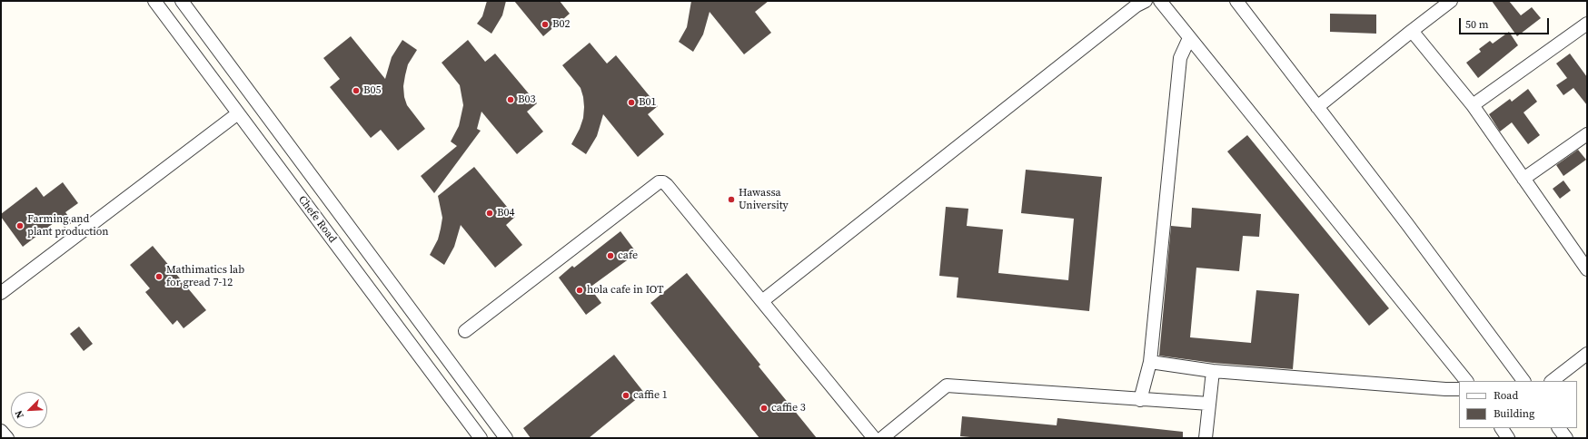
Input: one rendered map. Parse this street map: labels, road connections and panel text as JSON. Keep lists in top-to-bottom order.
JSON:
{
  "streets": {
    "street": ["Chefe Road"]
  },
  "places": [
    "B02",
    "B05",
    "B03",
    "B01",
    "Hawassa University",
    "B04",
    "Farming and plant production",
    "cafe",
    "Mathimatics lab for gread 7-12",
    "hola cafe in IOT",
    "caffie 1",
    "caffie 3"
  ],
  "legend": ["Road", "Building"],
  "scale_bar": "50 m",
  "north": "bottom left"
}
